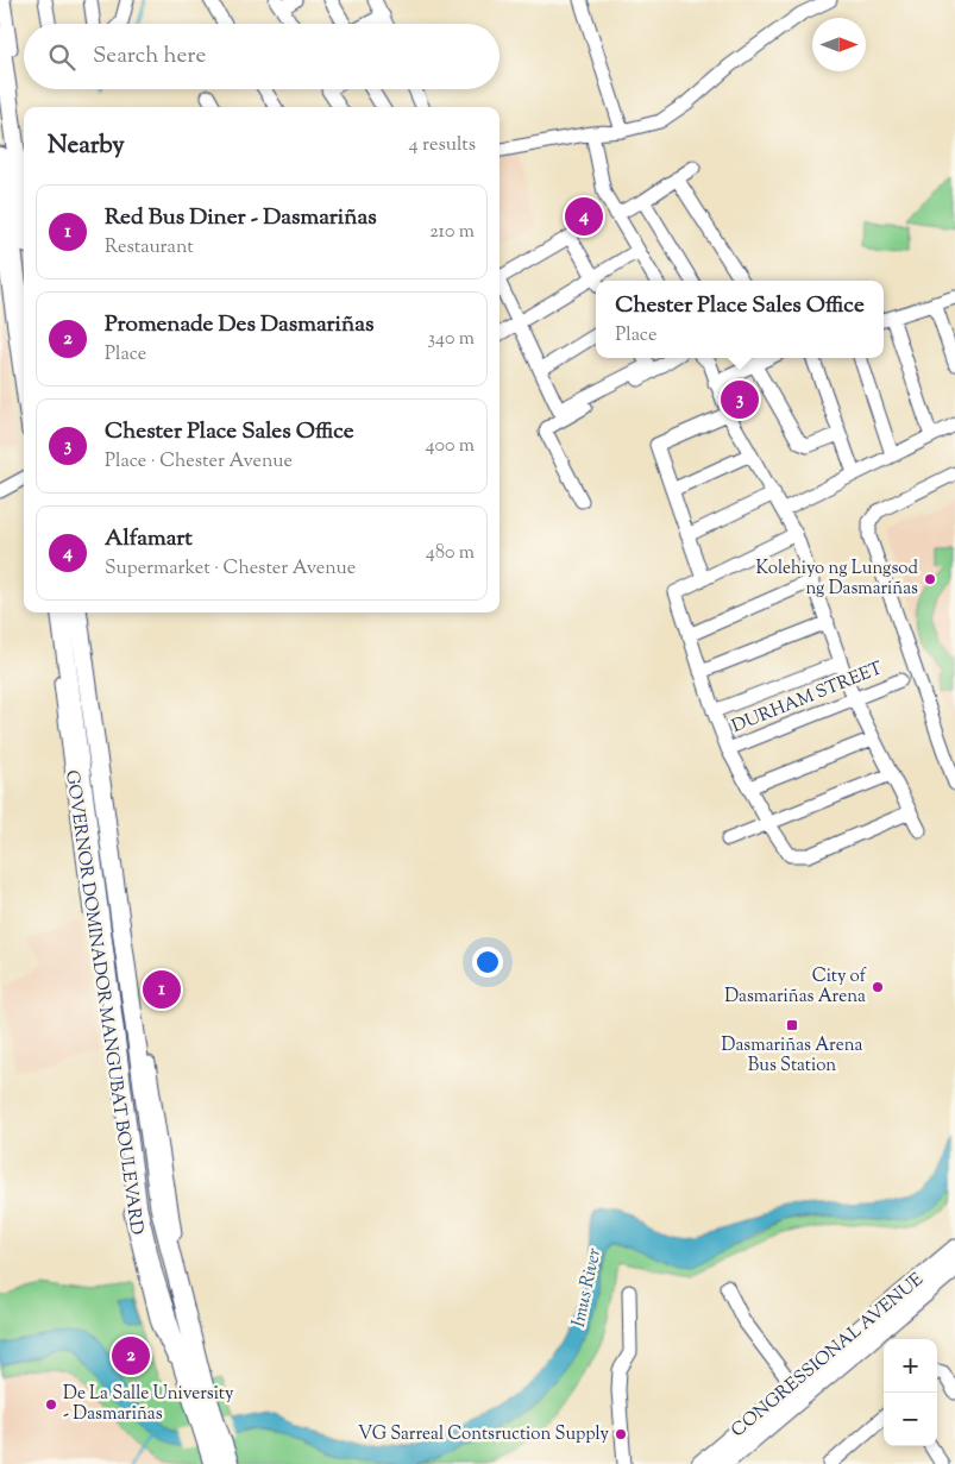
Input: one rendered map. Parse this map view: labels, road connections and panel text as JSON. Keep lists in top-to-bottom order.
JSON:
{
  "streets": {
    "main road": ["GOVERNOR DOMINADOR MANGUBAT BOULEVARD", "CONGRESSIONAL AVENUE"],
    "street": ["DURHAM STREET"]
  },
  "water": ["Imus River"],
  "places": {
    "other": [
      "Kolehiyo ng Lungsod ng Dasmariñas",
      "City of Dasmariñas Arena",
      "De La Salle University - Dasmariñas",
      "VG Sarreal Contsruction Supply"
    ],
    "transit": ["Dasmariñas Arena Bus Station"]
  },
  "north": "right",
  "page": {
    "search": "Search here",
    "heading": ["Nearby", "4 results"],
    "list": [
      {
        "mark": "1",
        "name": "Red Bus Diner - Dasmariñas",
        "note": "Restaurant",
        "value": "210 m"
      },
      {
        "mark": "2",
        "name": "Promenade Des Dasmariñas",
        "note": "Place",
        "value": "340 m"
      },
      {
        "mark": "3",
        "name": "Chester Place Sales Office",
        "note": "Place · Chester Avenue",
        "value": "400 m"
      },
      {
        "mark": "4",
        "name": "Alfamart",
        "note": "Supermarket · Chester Avenue",
        "value": "480 m"
      }
    ],
    "pins": [
      "4",
      "3",
      "1",
      "2"
    ],
    "popup": ["Chester Place Sales Office", "Place"],
    "map_buttons": ["+", "−"]
  }
}
